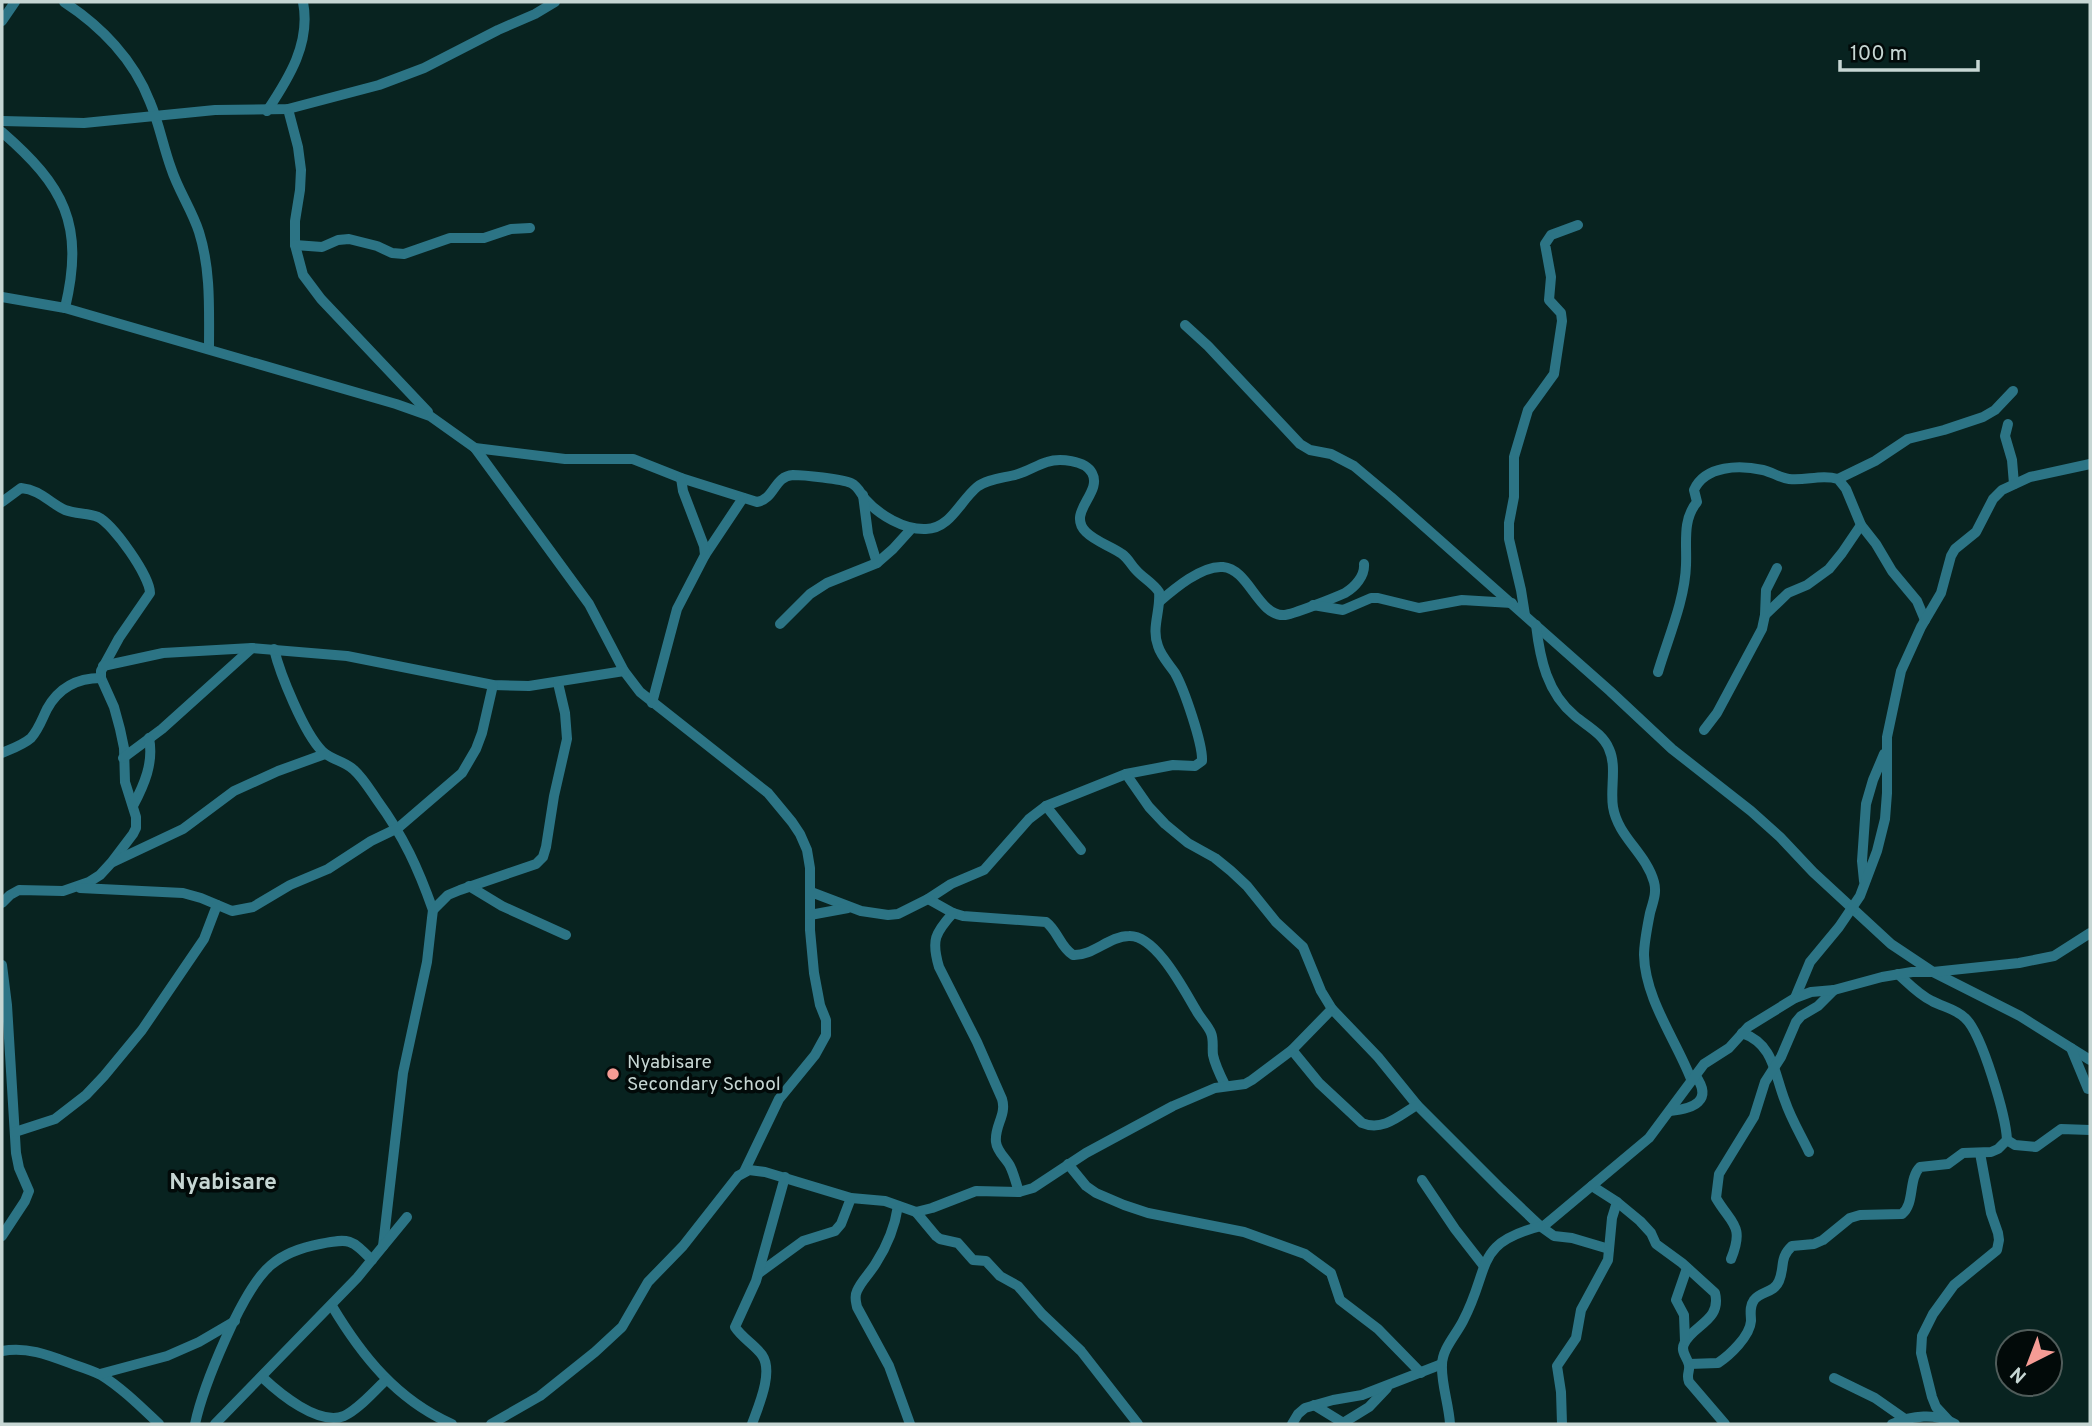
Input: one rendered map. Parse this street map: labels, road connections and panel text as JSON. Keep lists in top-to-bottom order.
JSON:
{
  "districts": ["Nyabisare"],
  "places": ["Nyabisare Secondary School"],
  "scale_bar": "100 m",
  "north": "bottom left"
}
